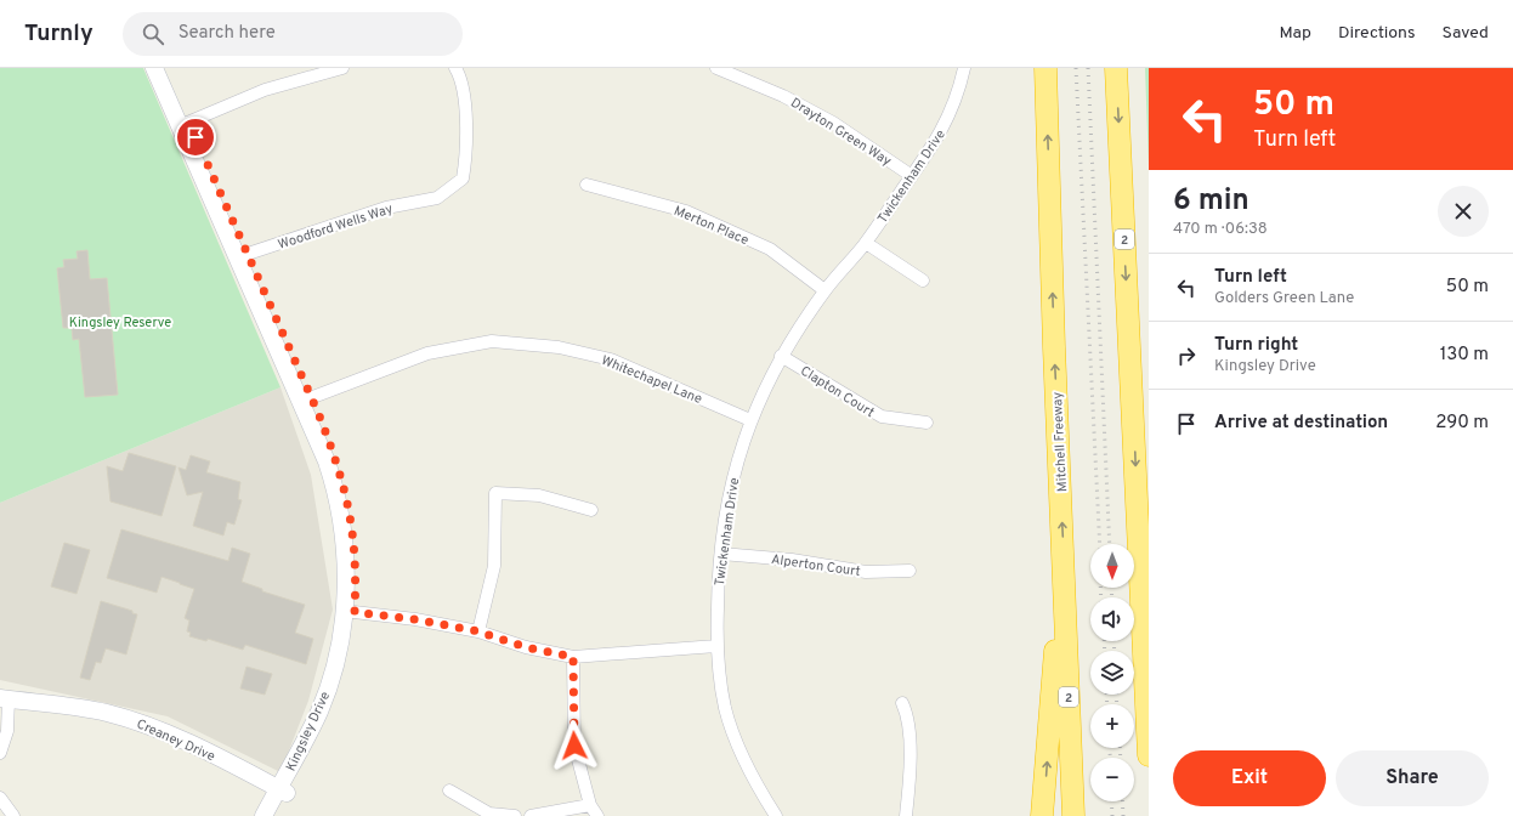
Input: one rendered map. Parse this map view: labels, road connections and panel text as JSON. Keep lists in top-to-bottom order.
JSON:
{
  "streets": {
    "highway": ["2", "Mitchell Freeway"],
    "main road": ["Kingsley Drive", "Creaney Drive"],
    "street": [
      "Drayton Green Way",
      "Twickenham Drive",
      "Merton Place",
      "Woodford Wells Way",
      "Whitechapel Lane",
      "Clapton Court",
      "Alperton Court"
    ]
  },
  "crossings": [
    ["Drayton Green Way", "Twickenham Drive"],
    ["Twickenham Drive", "Merton Place"],
    ["Twickenham Drive", "Whitechapel Lane"],
    ["Twickenham Drive", "Clapton Court"],
    ["Twickenham Drive", "Alperton Court"],
    ["Woodford Wells Way", "Kingsley Drive"],
    ["Whitechapel Lane", "Kingsley Drive"],
    ["Kingsley Drive", "Creaney Drive"]
  ],
  "parks": ["Kingsley Reserve"],
  "north": "bottom",
  "page": {
    "header": "Turnly",
    "search": "Search here",
    "nav": ["Map", "Directions", "Saved"],
    "turn": ["50 m", "Turn left"],
    "heading": ["6 min", "470 m · 06:38"],
    "list": [
      {
        "name": "Turn left",
        "note": "Golders Green Lane",
        "value": "50 m"
      },
      {
        "name": "Turn right",
        "note": "Kingsley Drive",
        "value": "130 m"
      },
      {
        "name": "Arrive at destination",
        "value": "290 m"
      }
    ],
    "map_buttons": ["+", "−"],
    "buttons": ["Exit", "Share"]
  }
}
